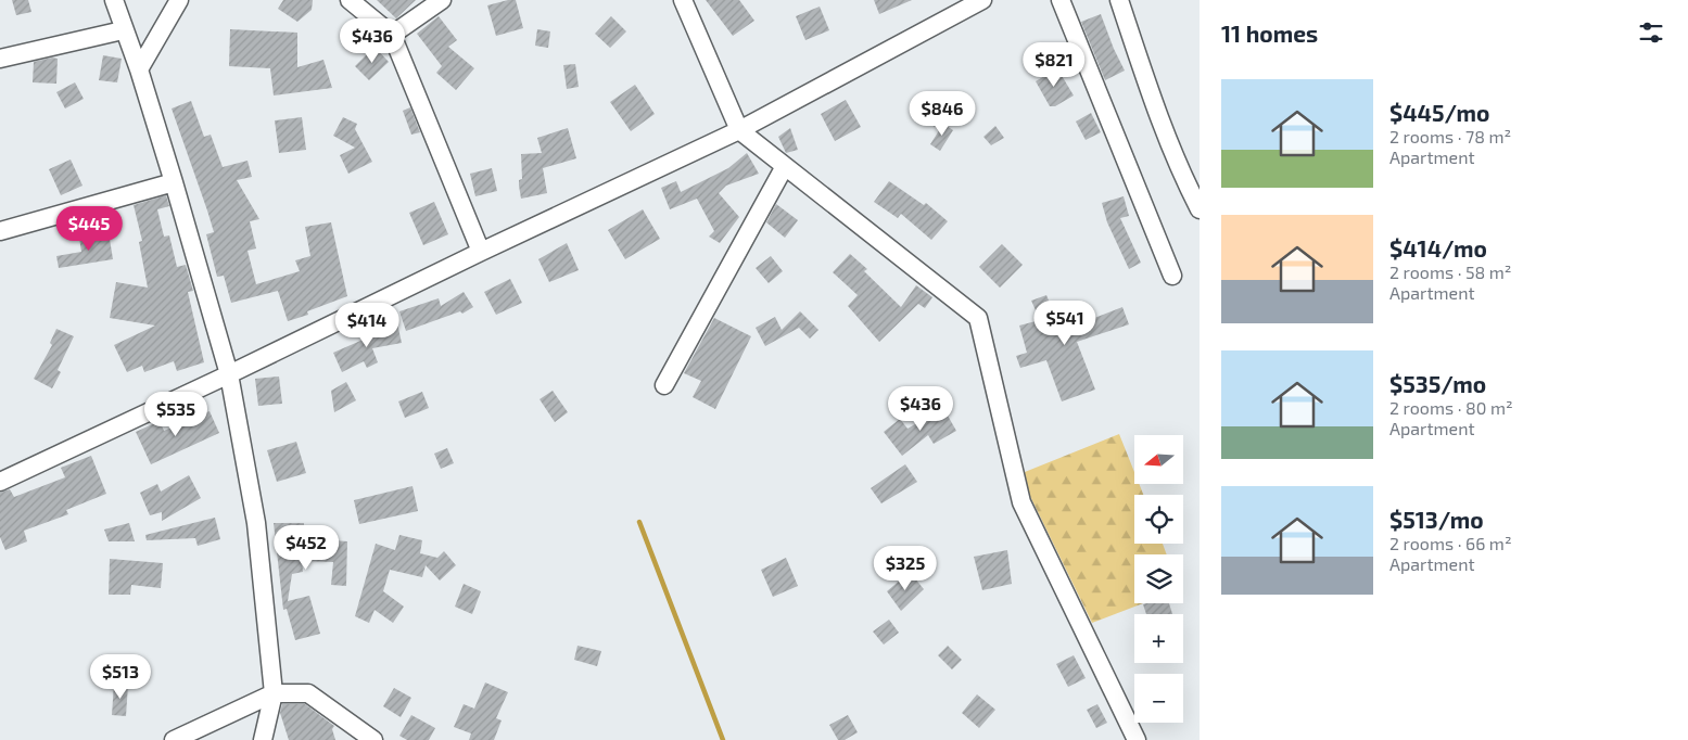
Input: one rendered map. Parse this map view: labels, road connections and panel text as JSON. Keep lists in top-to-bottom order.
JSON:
{
  "north": "left",
  "page": {
    "heading": "11 homes",
    "price": [
      "$436",
      "$821",
      "$846",
      "$445",
      "$541",
      "$414",
      "$436",
      "$535",
      "$452",
      "$325",
      "$513"
    ],
    "list": [
      {
        "name": "$445/mo",
        "note": "2 rooms · 78 m² · Apartment"
      },
      {
        "name": "$414/mo",
        "note": "2 rooms · 58 m² · Apartment"
      },
      {
        "name": "$535/mo",
        "note": "2 rooms · 80 m² · Apartment"
      },
      {
        "name": "$513/mo",
        "note": "2 rooms · 66 m² · Apartment"
      }
    ],
    "map_buttons": ["+", "−"]
  }
}
